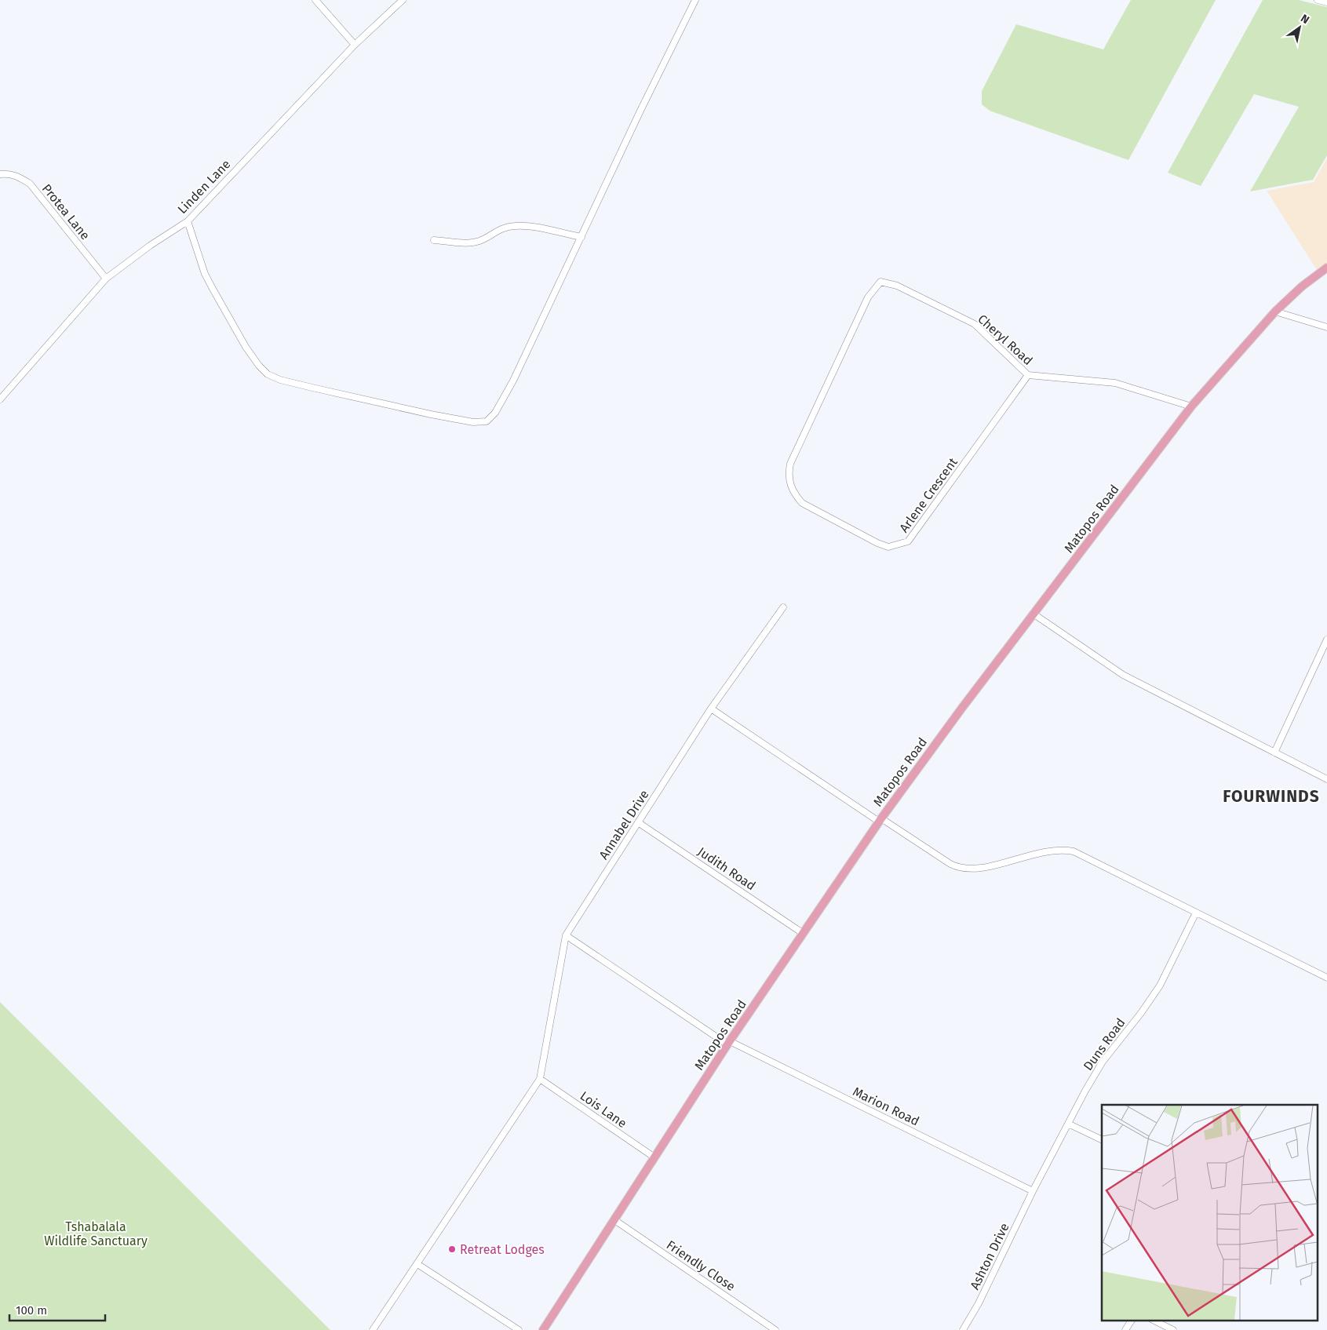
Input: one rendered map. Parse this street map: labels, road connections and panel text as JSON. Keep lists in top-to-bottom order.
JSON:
{
  "streets": {
    "main road": ["Matopos Road"],
    "street": [
      "Linden Lane",
      "Protea Lane",
      "Cheryl Road",
      "Arlene Crescent",
      "Annabel Drive",
      "Judith Road",
      "Duns Road",
      "Marion Road",
      "Lois Lane",
      "Ashton Drive",
      "Friendly Close"
    ]
  },
  "crossings": [
    ["Linden Lane", "Protea Lane"],
    ["Cheryl Road", "Arlene Crescent"],
    ["Cheryl Road", "Matopos Road"],
    ["Matopos Road", "Judith Road"],
    ["Matopos Road", "Marion Road"],
    ["Matopos Road", "Lois Lane"],
    ["Matopos Road", "Friendly Close"],
    ["Annabel Drive", "Judith Road"],
    ["Annabel Drive", "Marion Road"],
    ["Annabel Drive", "Lois Lane"],
    ["Duns Road", "Marion Road"],
    ["Duns Road", "Ashton Drive"],
    ["Marion Road", "Ashton Drive"]
  ],
  "districts": ["FOURWINDS"],
  "parks": ["Tshabalala Wildlife Sanctuary"],
  "places": ["Retreat Lodges"],
  "scale_bar": "100 m",
  "north": "top right"
}
